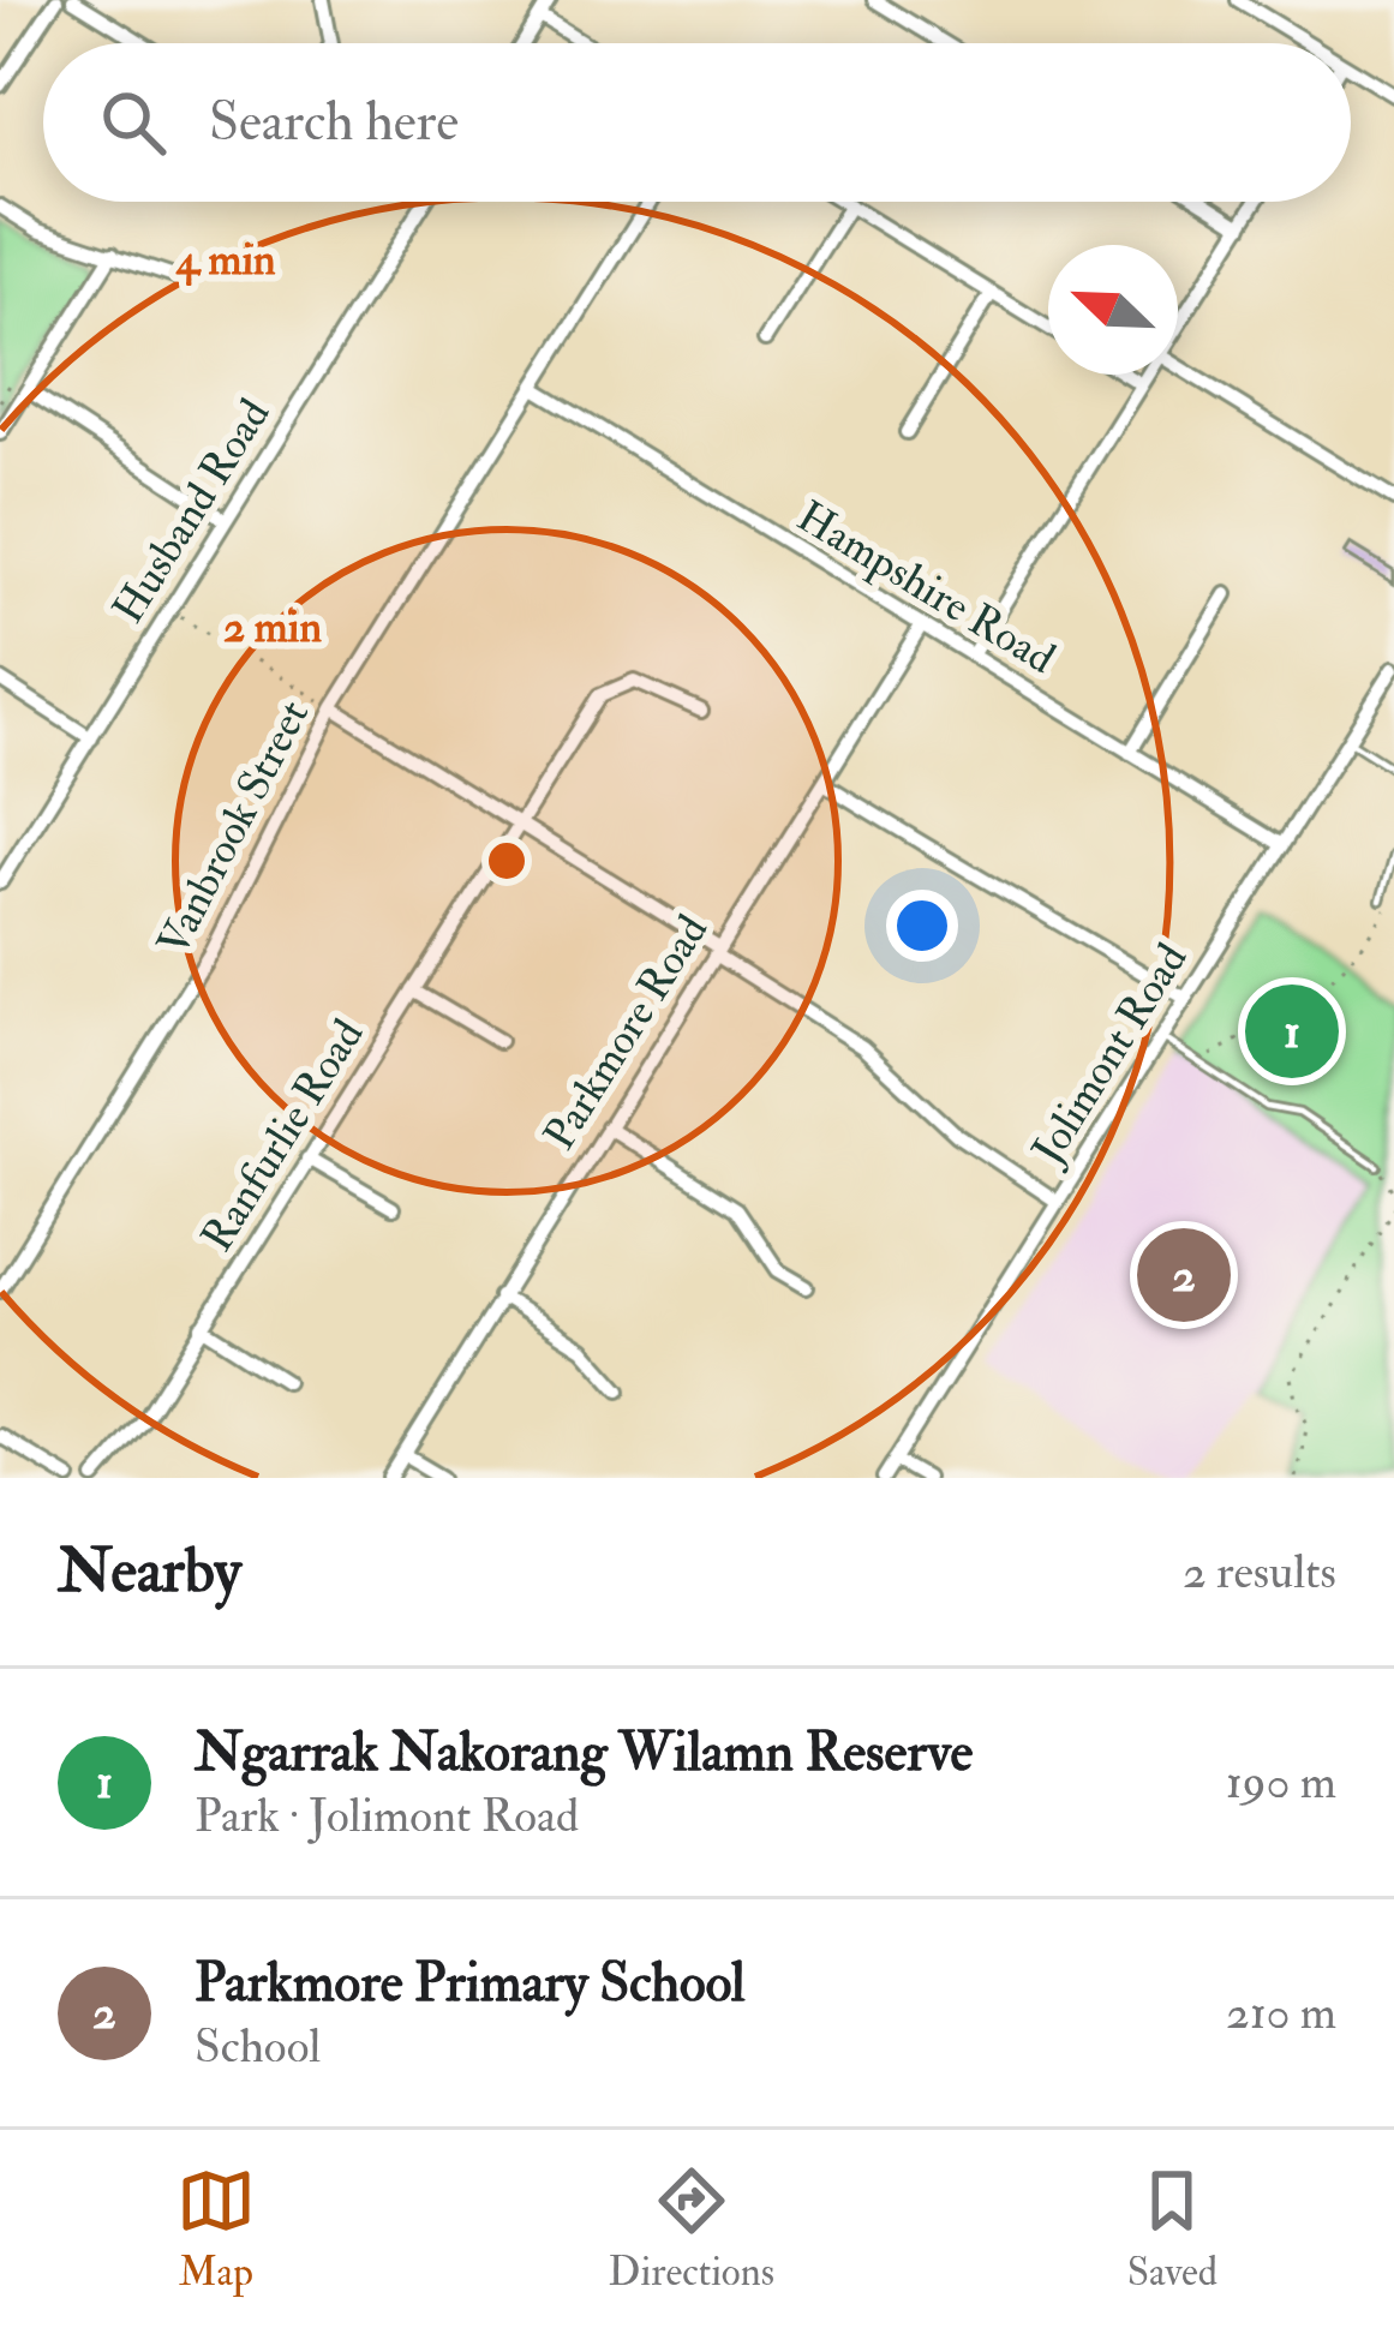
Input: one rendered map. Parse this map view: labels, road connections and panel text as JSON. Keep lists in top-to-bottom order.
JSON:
{
  "streets": {
    "street": [
      "Husband Road",
      "Hampshire Road",
      "Vanbrook Street",
      "Parkmore Road",
      "Jolimont Road",
      "Ranfurlie Road"
    ]
  },
  "crossings": [
    ["Hampshire Road", "Vanbrook Street"],
    ["Hampshire Road", "Parkmore Road"],
    ["Hampshire Road", "Jolimont Road"]
  ],
  "north": "top left",
  "page": {
    "search": "Search here",
    "pins": ["1", "2"],
    "heading": ["Nearby", "2 results"],
    "list": [
      {
        "mark": "1",
        "name": "Ngarrak Nakorang Wilamn Reserve",
        "note": "Park · Jolimont Road",
        "value": "190 m"
      },
      {
        "mark": "2",
        "name": "Parkmore Primary School",
        "note": "School",
        "value": "210 m"
      }
    ],
    "nav": ["Map", "Directions", "Saved"]
  },
  "rings": ["4 min", "2 min"]
}
